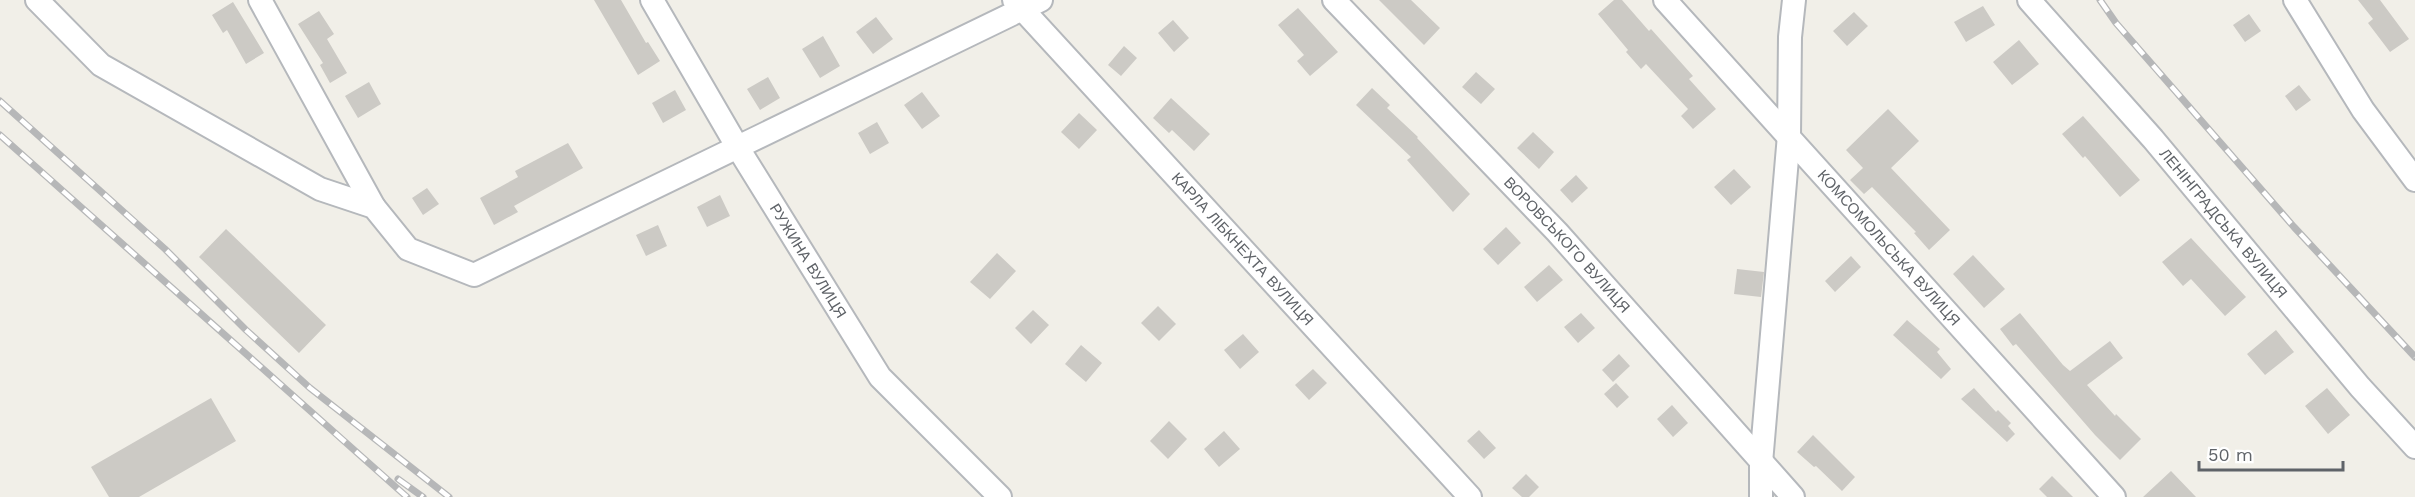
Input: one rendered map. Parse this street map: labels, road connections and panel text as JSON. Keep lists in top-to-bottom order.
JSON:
{
  "streets": {
    "street": [
      "ЛЕНІНГРАДСЬКА ВУЛИЦЯ",
      "ВОРОВСЬКОГО ВУЛИЦЯ",
      "КАРЛА ЛІБКНЕХТА ВУЛИЦЯ",
      "КОМСОМОЛЬСЬКА ВУЛИЦЯ",
      "РУЖИНА ВУЛИЦЯ"
    ]
  },
  "scale_bar": "50 m"
}
